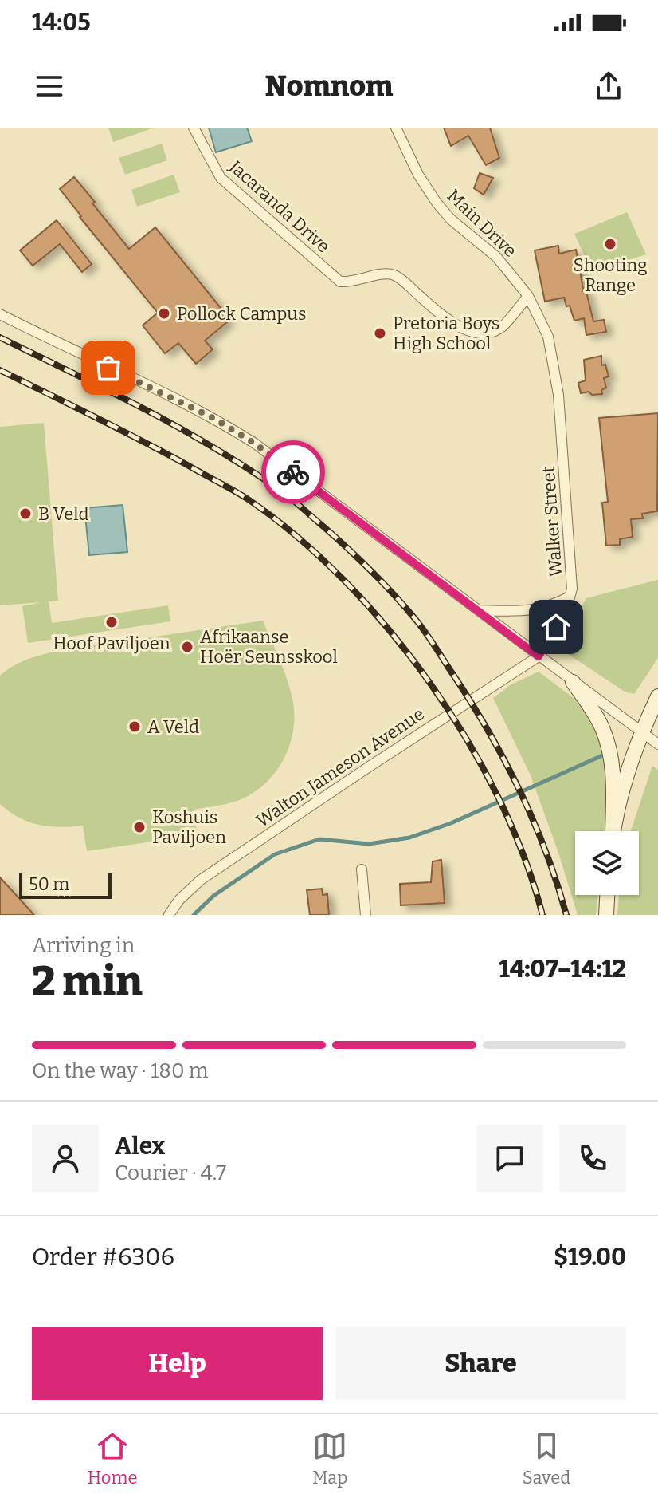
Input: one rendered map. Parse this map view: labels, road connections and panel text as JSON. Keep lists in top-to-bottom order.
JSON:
{
  "streets": {
    "street": [
      "Jacaranda Drive",
      "Main Drive",
      "Walker Street",
      "Walton Jameson Avenue"
    ]
  },
  "crossings": [
    ["Jacaranda Drive", "Main Drive"],
    ["Main Drive", "Walker Street"],
    ["Walker Street", "Walton Jameson Avenue"]
  ],
  "places": [
    "Shooting Range",
    "Pollock Campus",
    "Pretoria Boys High School",
    "B Veld",
    "Hoof Paviljoen",
    "Afrikaanse Hoër Seunsskool",
    "A Veld",
    "Koshuis Paviljoen"
  ],
  "scale_bar": "50 m",
  "page": {
    "status": "14:05",
    "header": "Nomnom",
    "scale": "50 m",
    "heading": ["2 min", "Arriving in", "14:07–14:12"],
    "panel": [
      "Alex",
      "Courier · 4.7",
      "Order #6306",
      "$19.00"
    ],
    "bar": "On the way · 180 m",
    "buttons": ["Help", "Share"],
    "tabs": ["Home", "Map", "Saved"]
  }
}
